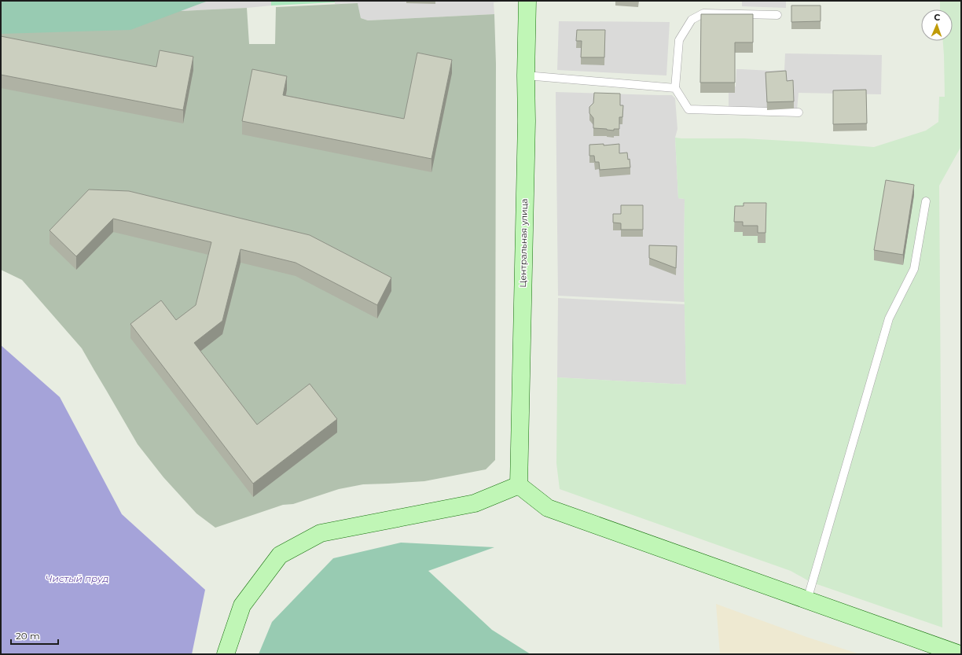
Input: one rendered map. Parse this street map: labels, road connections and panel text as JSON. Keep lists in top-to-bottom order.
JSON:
{
  "streets": {
    "main road": ["Центральная улица"]
  },
  "water": ["Чистый пруд"],
  "scale_bar": "20 m",
  "north": "top"
}
